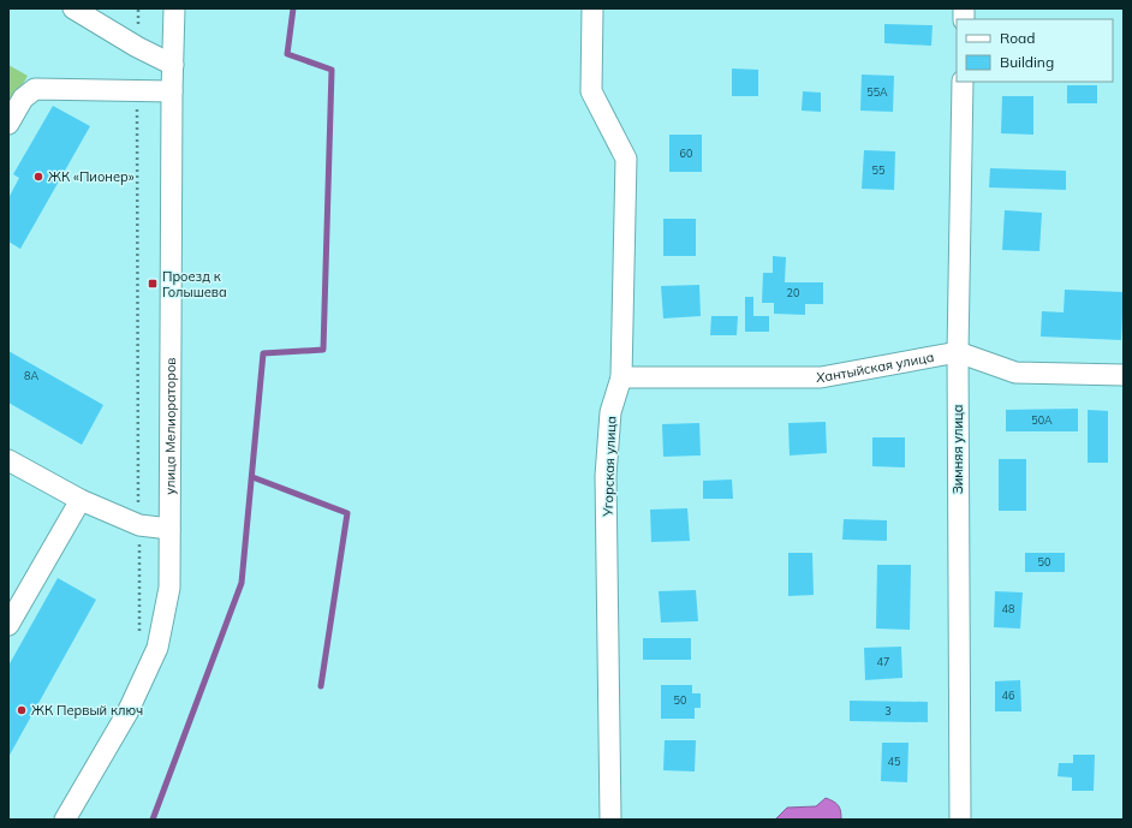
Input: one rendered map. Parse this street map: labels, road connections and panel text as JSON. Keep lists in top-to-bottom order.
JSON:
{
  "streets": {
    "street": [
      "Хантыйская улица",
      "улица Мелиораторов",
      "Зимняя улица",
      "Угорская улица"
    ]
  },
  "crossings": [
    ["Хантыйская улица", "Зимняя улица"],
    ["Хантыйская улица", "Угорская улица"]
  ],
  "places": {
    "other": ["ЖК «Пионер»", "ЖК Первый ключ"],
    "transit": ["Проезд к Голышева"]
  },
  "house_numbers": [
    "55А",
    "60",
    "55",
    "20",
    "8А",
    "50А",
    "50",
    "48",
    "47",
    "46",
    "50",
    "3",
    "45"
  ],
  "legend": ["Road", "Building"]
}
